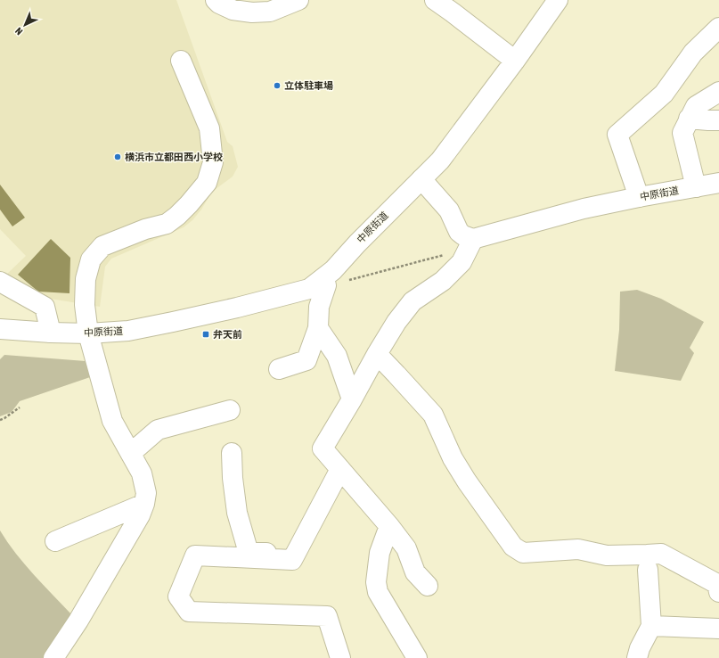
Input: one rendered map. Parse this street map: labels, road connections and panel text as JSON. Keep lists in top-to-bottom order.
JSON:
{
  "streets": {
    "street": ["中原街道"]
  },
  "places": {
    "other": ["立体駐車場", "横浜市立都田西小学校"],
    "transit": ["弁天前"]
  },
  "north": "bottom left"
}
